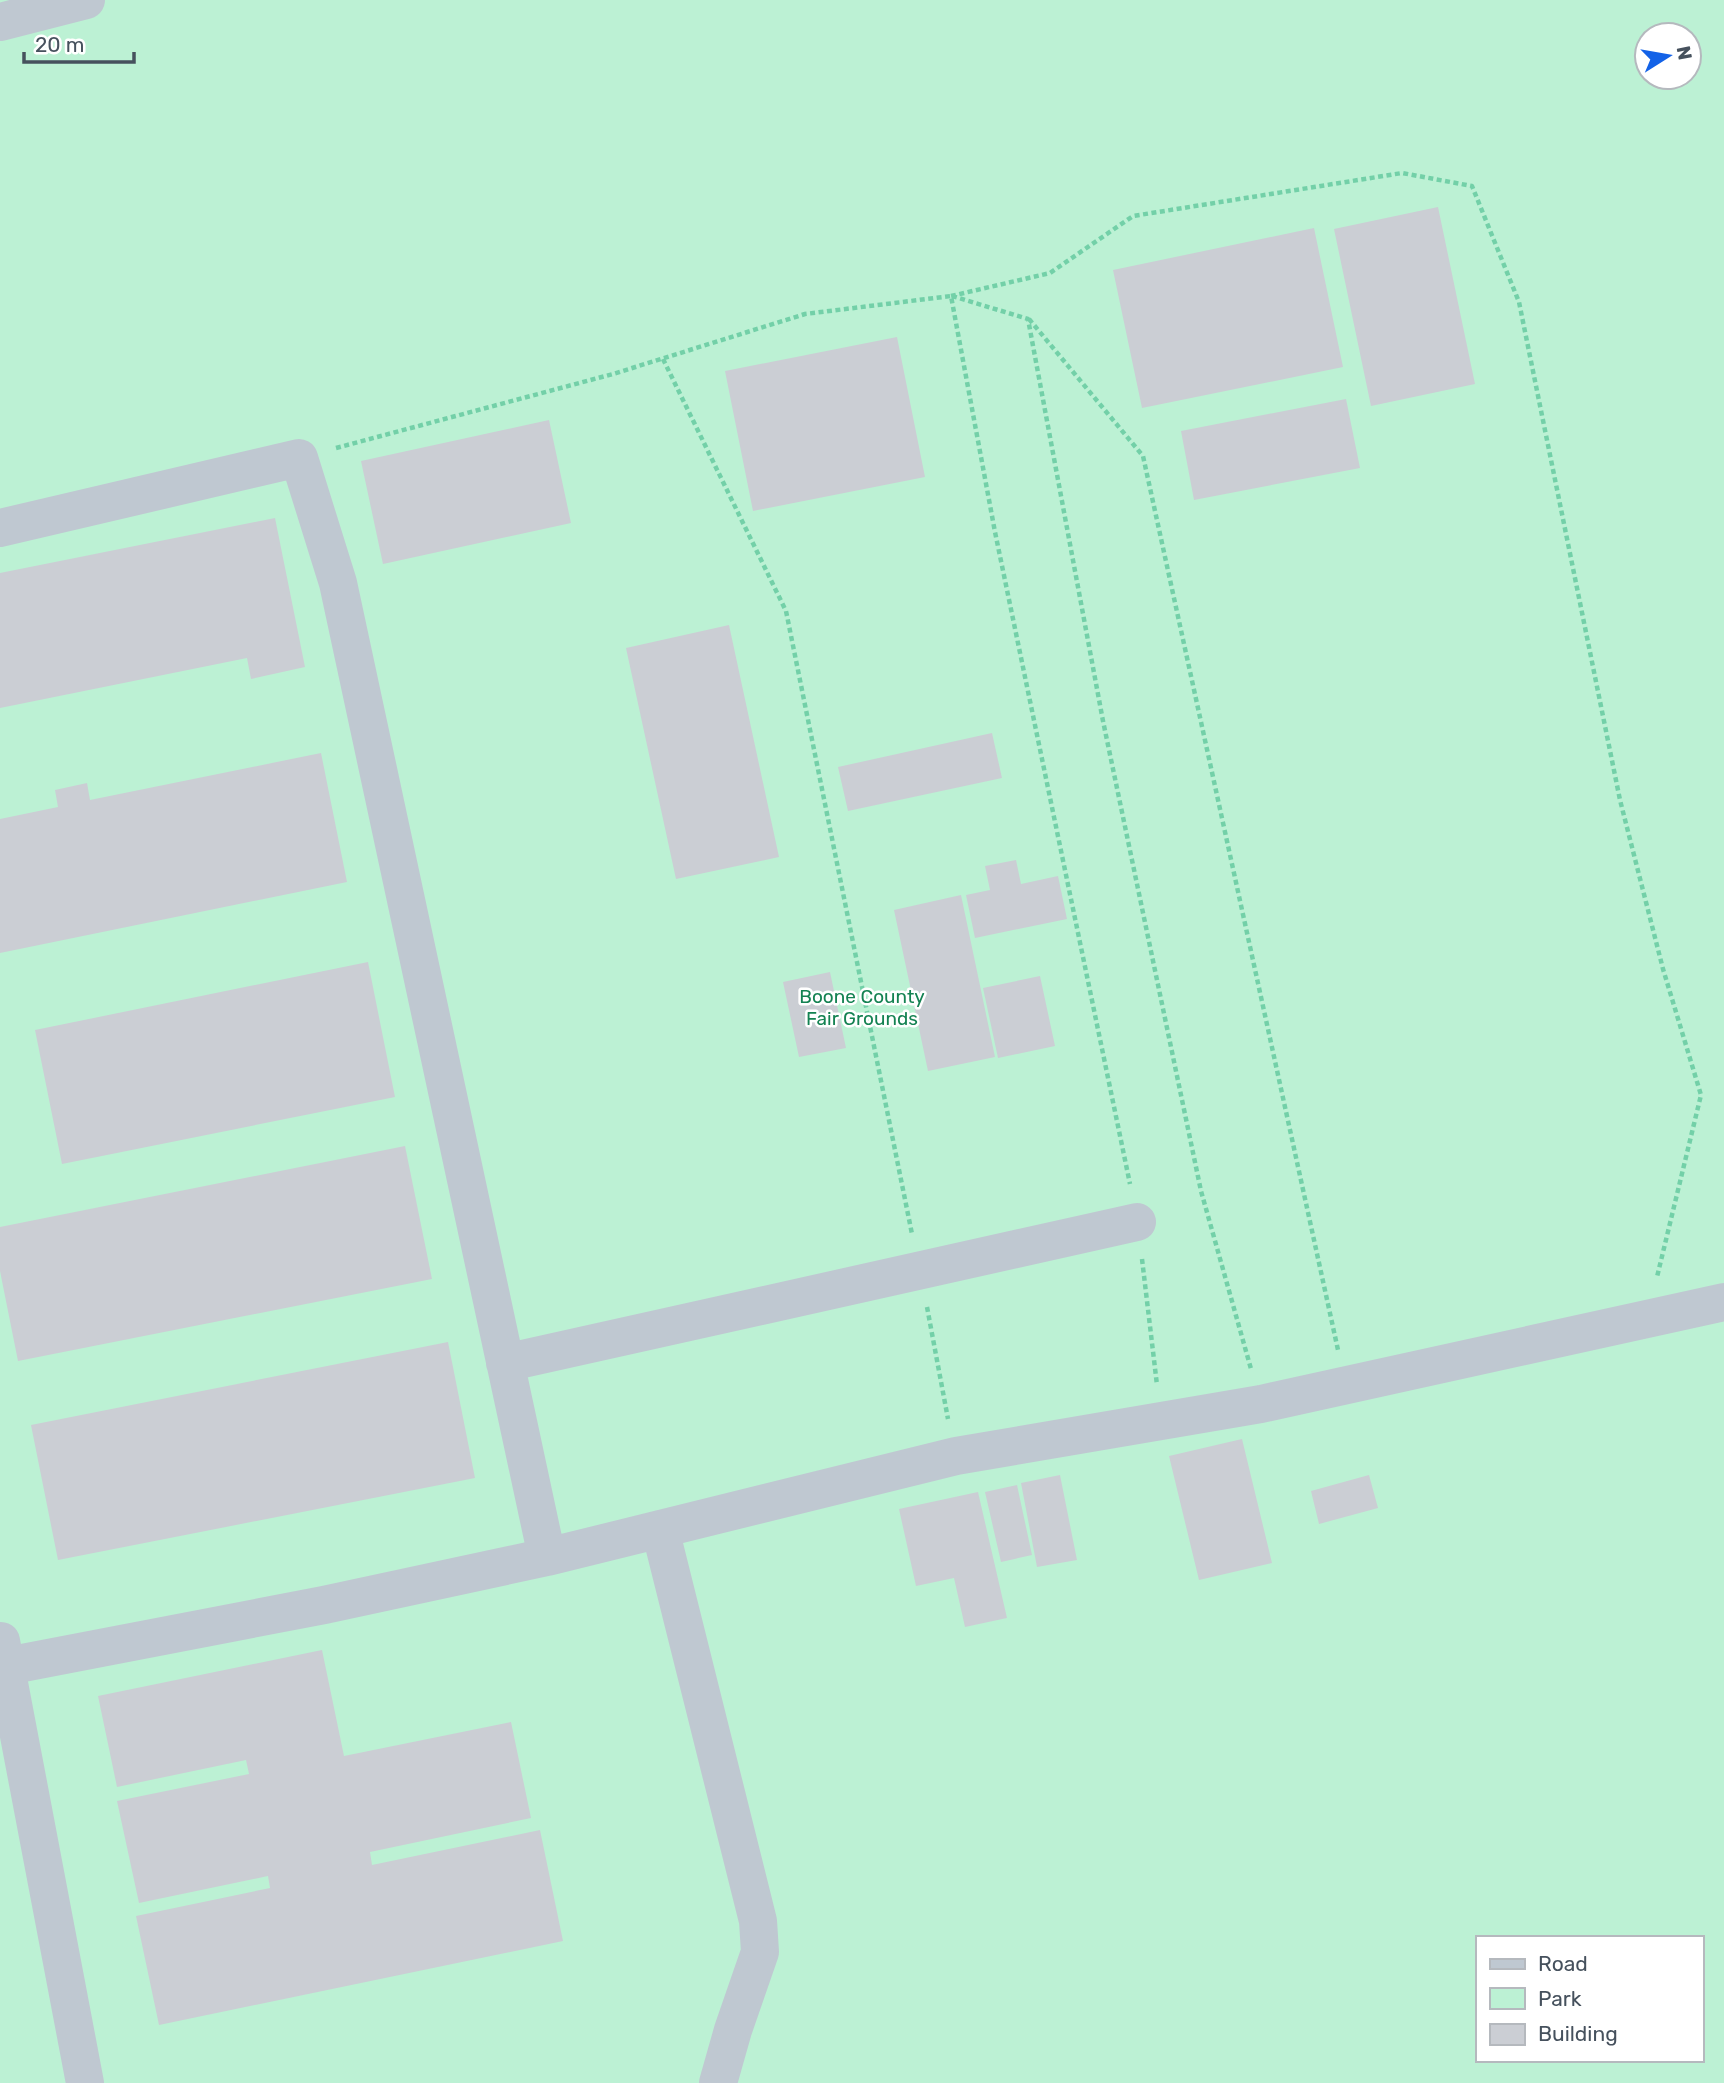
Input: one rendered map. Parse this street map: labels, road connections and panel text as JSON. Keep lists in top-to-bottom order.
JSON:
{
  "parks": ["Boone County Fair Grounds"],
  "legend": ["Road", "Park", "Building"],
  "scale_bar": "20 m",
  "north": "right"
}
